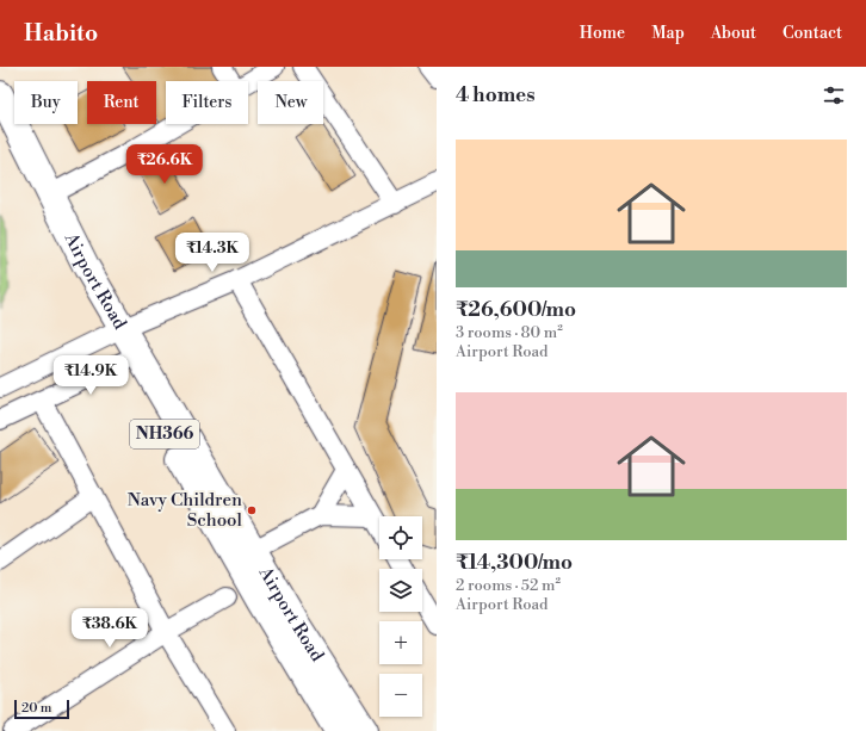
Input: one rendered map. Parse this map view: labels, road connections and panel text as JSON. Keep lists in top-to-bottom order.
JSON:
{
  "streets": {
    "highway": ["Airport Road", "NH366"]
  },
  "places": ["Navy Children School"],
  "scale_bar": "20 m",
  "page": {
    "header": "Habito",
    "nav": [
      "Home",
      "Map",
      "About",
      "Contact"
    ],
    "heading": "4 homes",
    "chip": [
      "Buy",
      "Rent",
      "Filters",
      "New"
    ],
    "list": [
      {
        "name": "₹26,600/mo",
        "note": "3 rooms · 80 m² · Airport Road"
      },
      {
        "name": "₹14,300/mo",
        "note": "2 rooms · 52 m² · Airport Road"
      }
    ],
    "price": [
      "₹26.6K",
      "₹14.3K",
      "₹14.9K",
      "₹38.6K"
    ],
    "map_buttons": ["+", "−"],
    "scale": "20 m"
  }
}
